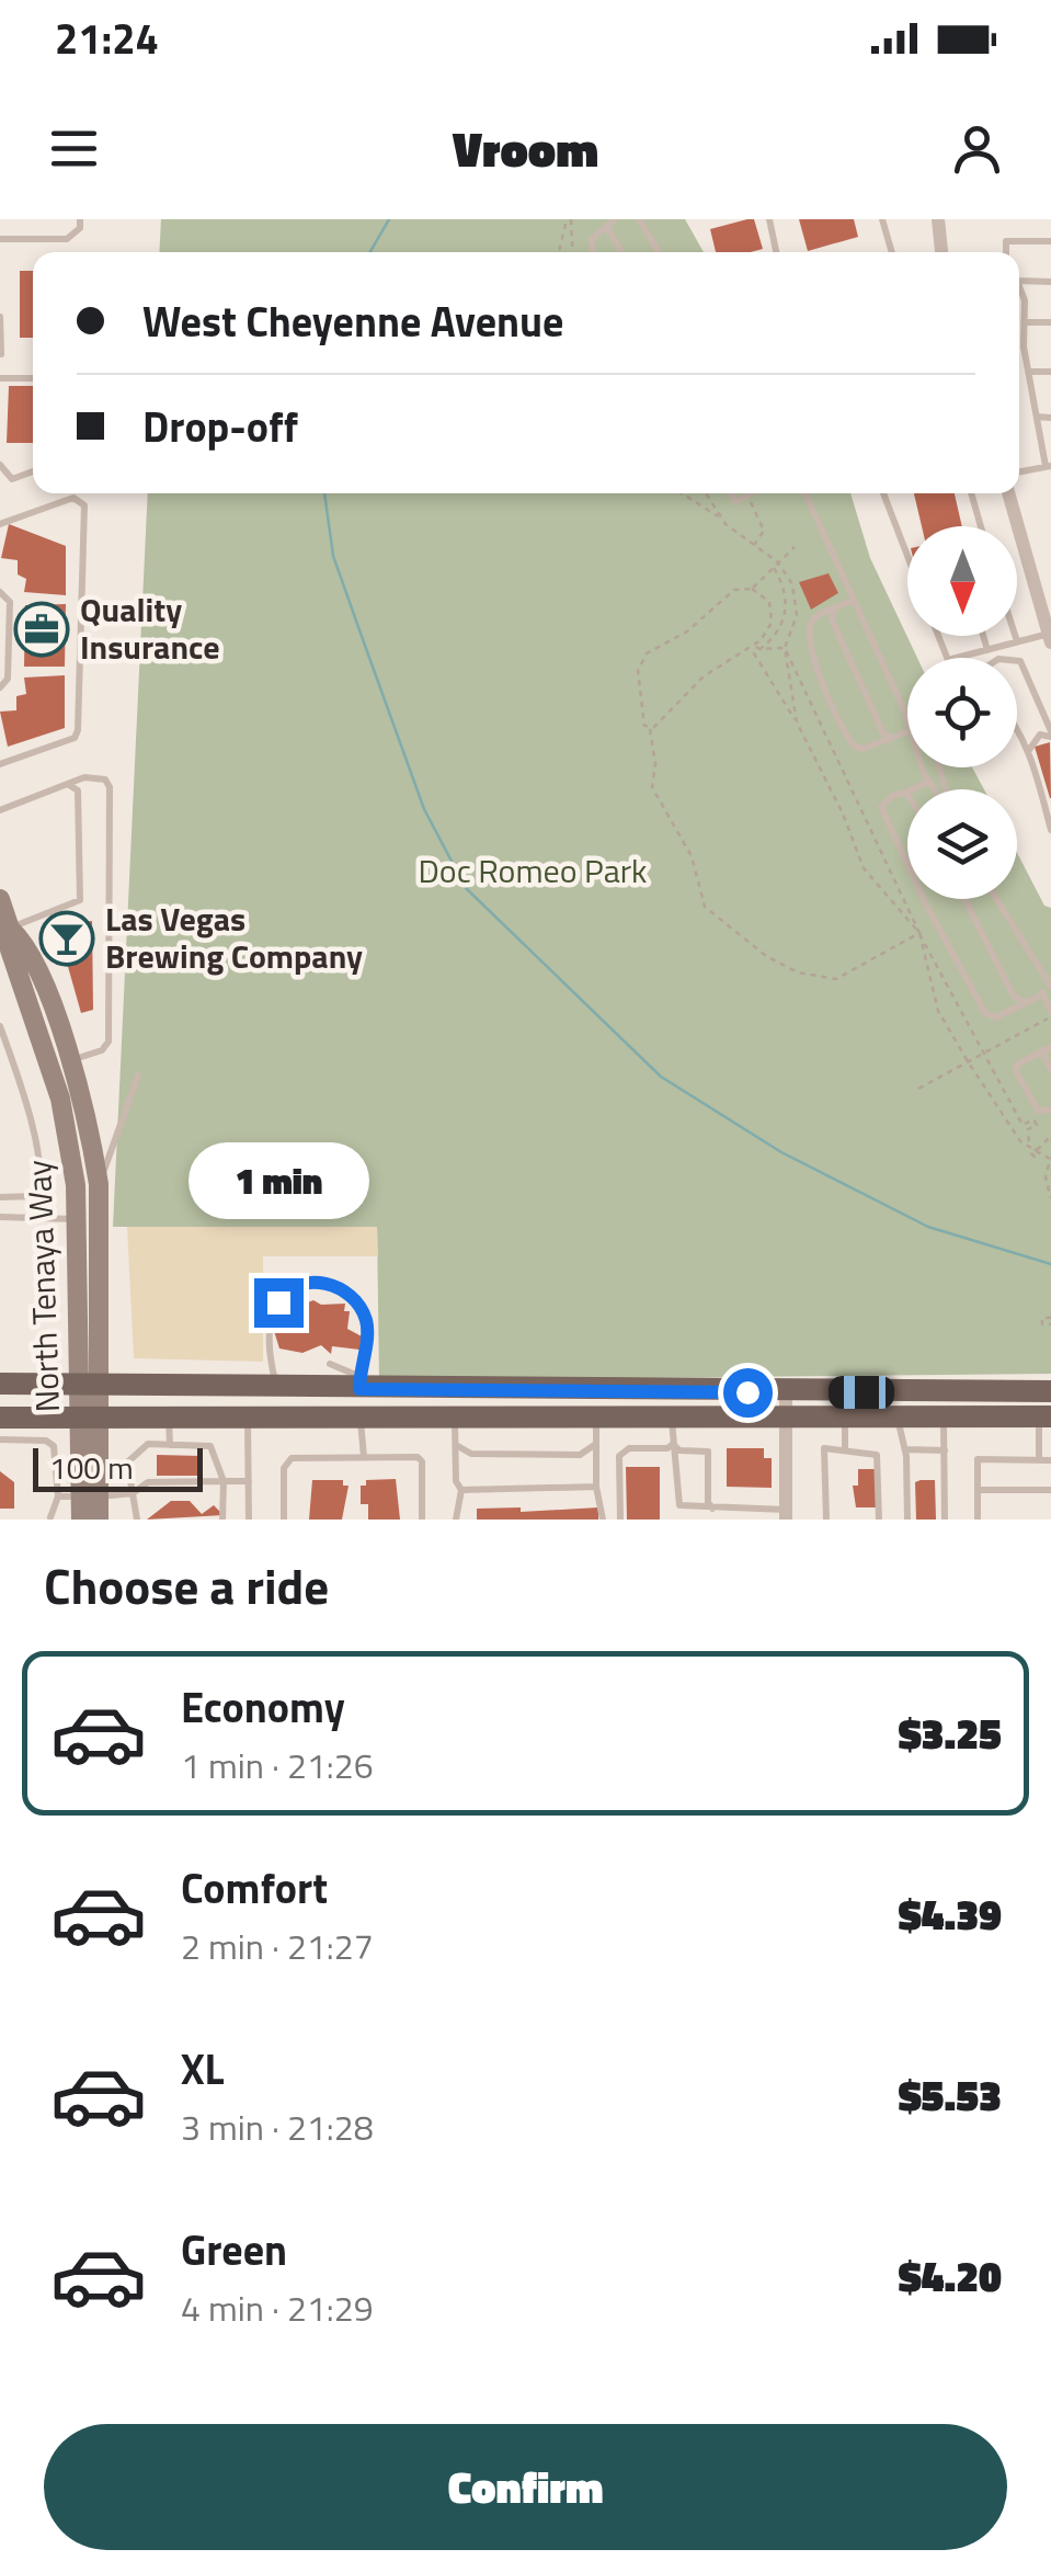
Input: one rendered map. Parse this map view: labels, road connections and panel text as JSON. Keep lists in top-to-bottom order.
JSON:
{
  "streets": {
    "main road": ["North Tenaya Way"]
  },
  "parks": ["Doc Romeo Park"],
  "places": {
    "office": ["Quality Insurance"],
    "bar": ["Las Vegas Brewing Company"]
  },
  "scale_bar": "100 m",
  "north": "bottom",
  "page": {
    "status": "21:24",
    "header": "Vroom",
    "banner": ["West Cheyenne Avenue", "Drop-off"],
    "bubble": "1 min",
    "scale": "100 m",
    "heading": "Choose a ride",
    "list": [
      {
        "name": "Economy",
        "note": "1 min · 21:26",
        "value": "$3.25"
      },
      {
        "name": "Comfort",
        "note": "2 min · 21:27",
        "value": "$4.39"
      },
      {
        "name": "XL",
        "note": "3 min · 21:28",
        "value": "$5.53"
      },
      {
        "name": "Green",
        "note": "4 min · 21:29",
        "value": "$4.20"
      }
    ],
    "buttons": "Confirm"
  }
}
